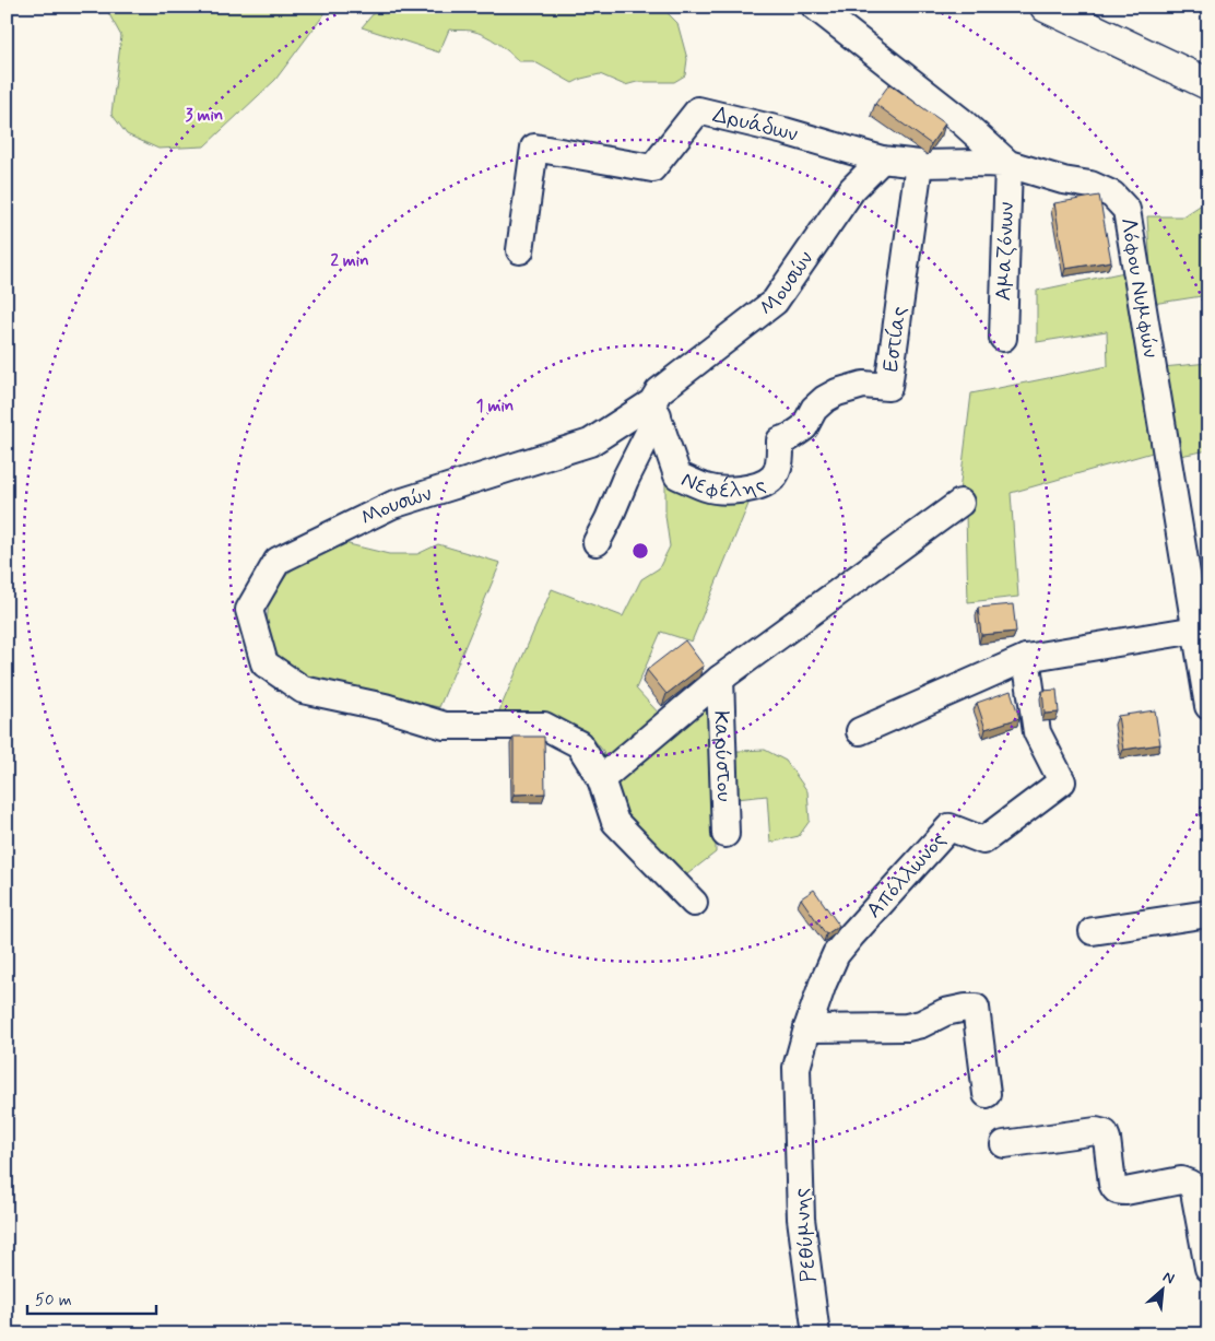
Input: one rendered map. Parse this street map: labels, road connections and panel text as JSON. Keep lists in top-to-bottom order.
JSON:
{
  "streets": {
    "street": [
      "Δρυάδων",
      "Αμαζόνων",
      "Μουσών",
      "Λόφου Νυμφών",
      "Εστίας",
      "Νεφέλης",
      "Καρύστου",
      "Απόλλωνος",
      "Ρεθύμνης"
    ]
  },
  "crossings": [
    ["Δρυάδων", "Αμαζόνων"],
    ["Δρυάδων", "Μουσών"],
    ["Δρυάδων", "Λόφου Νυμφών"],
    ["Δρυάδων", "Εστίας"],
    ["Αμαζόνων", "Λόφου Νυμφών"],
    ["Μουσών", "Νεφέλης"],
    ["Εστίας", "Νεφέλης"],
    ["Απόλλωνος", "Ρεθύμνης"]
  ],
  "scale_bar": "50 m",
  "north": "top right",
  "rings": ["3 min", "2 min", "1 min"]
}
